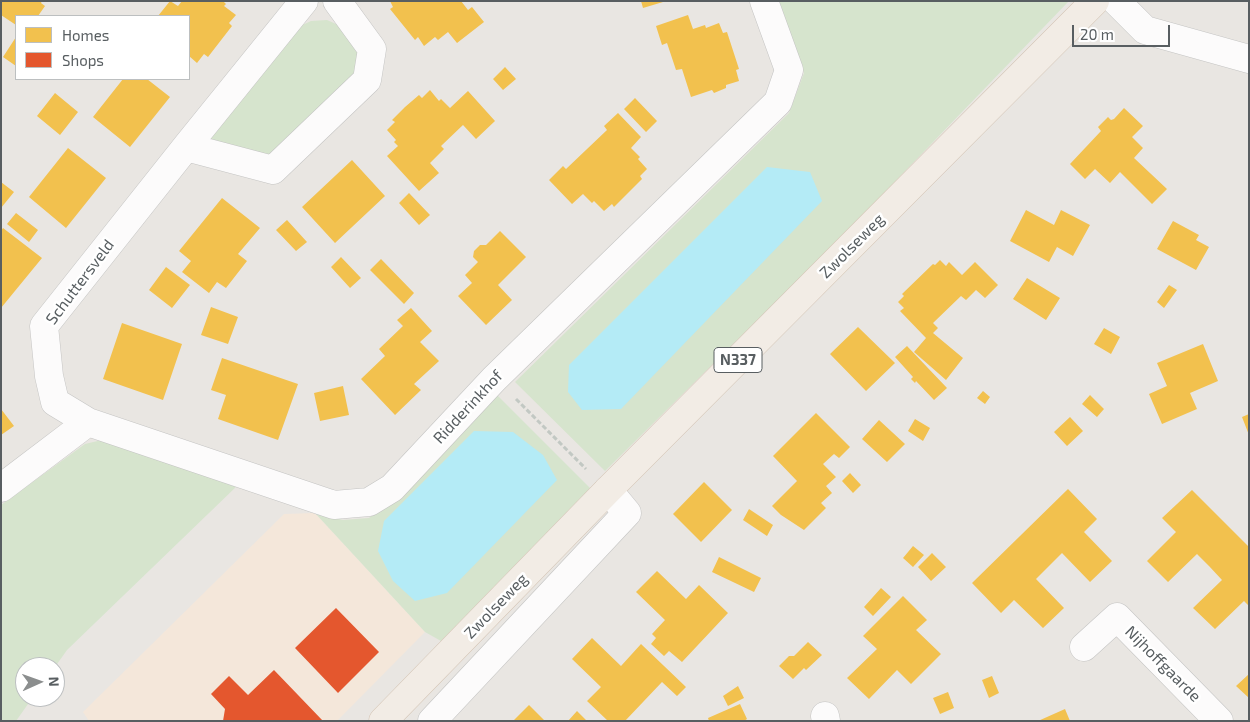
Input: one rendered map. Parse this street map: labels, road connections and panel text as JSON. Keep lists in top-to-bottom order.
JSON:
{
  "streets": {
    "main road": ["Zwolseweg", "N337"],
    "street": ["Schuttersveld", "Ridderinkhof", "Nijhoffgaarde"]
  },
  "crossings": [
    ["Schuttersveld", "Ridderinkhof"]
  ],
  "legend": ["Homes", "Shops"],
  "scale_bar": "20 m",
  "north": "right"
}
